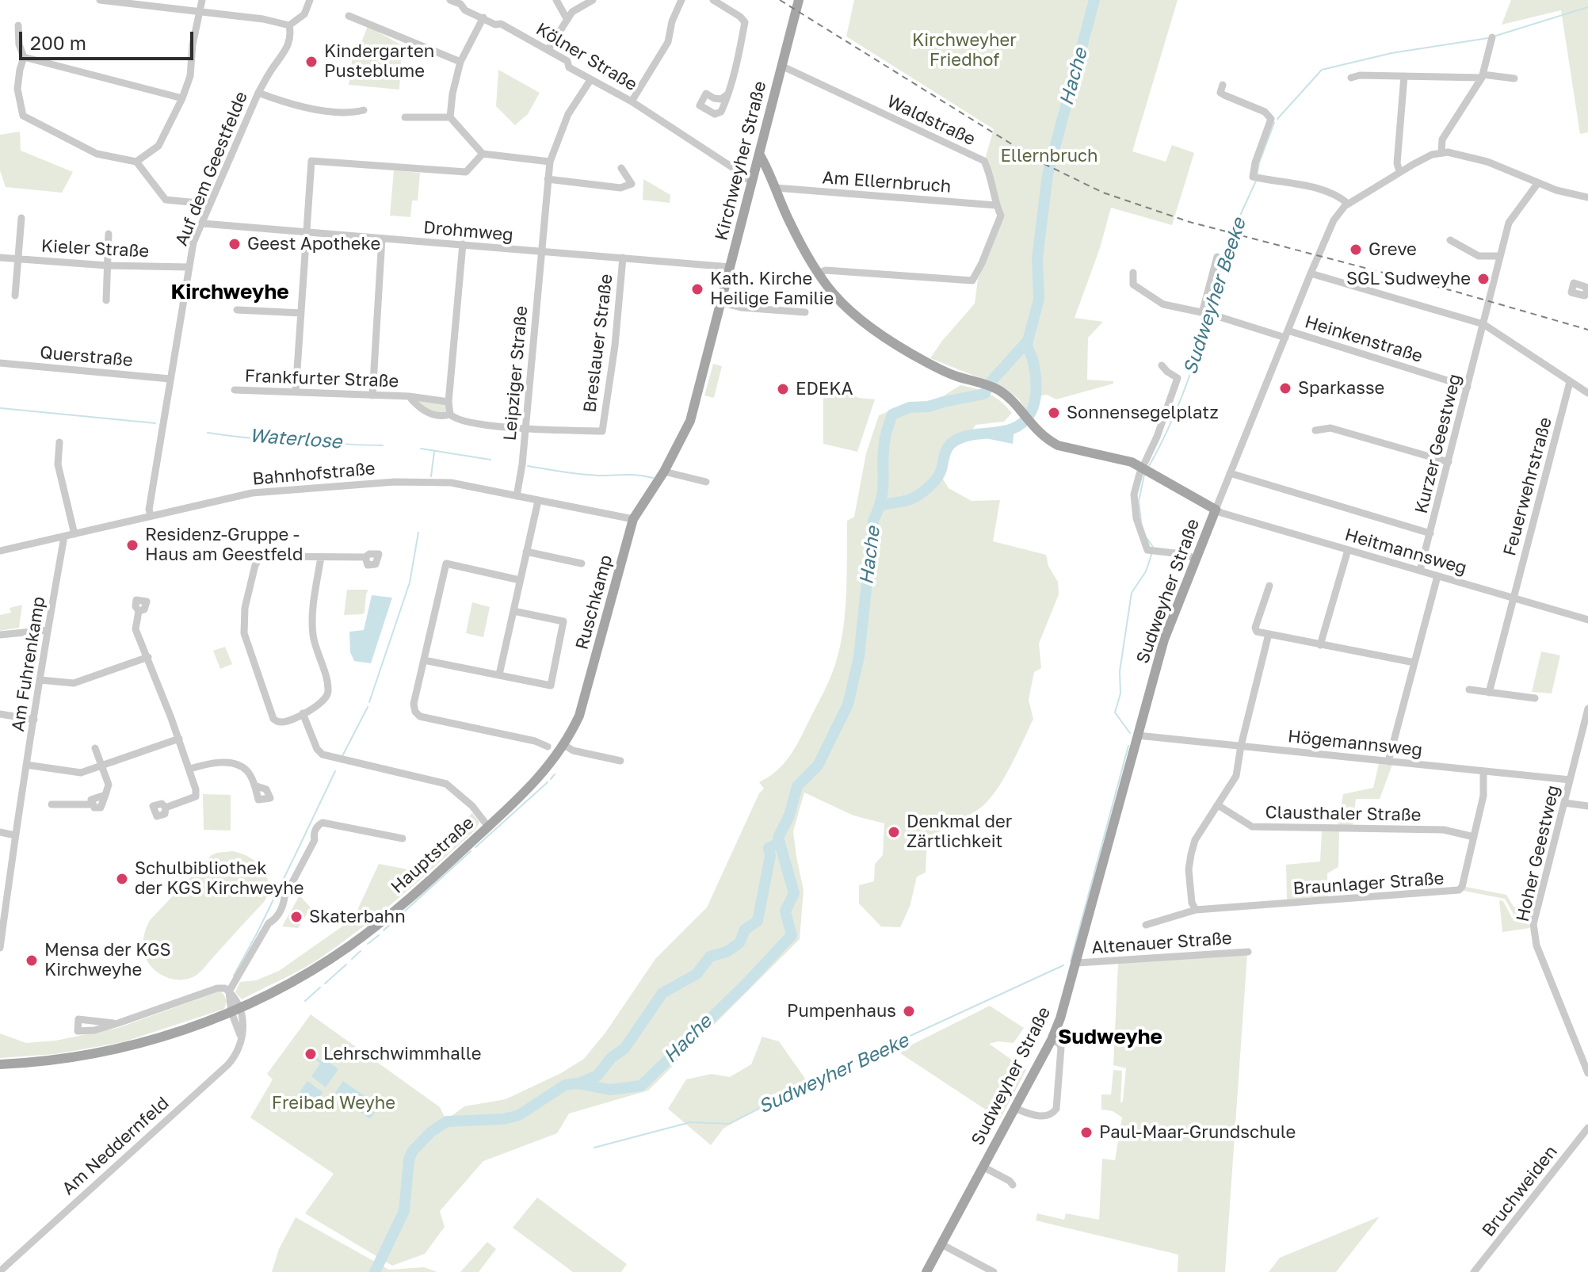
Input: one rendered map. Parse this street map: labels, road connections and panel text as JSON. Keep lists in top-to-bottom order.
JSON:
{
  "streets": {
    "main road": [
      "Kirchweyher Straße",
      "Sudweyher Straße",
      "Ruschkamp",
      "Hauptstraße"
    ],
    "street": [
      "Kölner Straße",
      "Waldstraße",
      "Auf dem Geestfelde",
      "Am Ellernbruch",
      "Drohmweg",
      "Kieler Straße",
      "Heinkenstraße",
      "Breslauer Straße",
      "Querstraße",
      "Leipziger Straße",
      "Frankfurter Straße",
      "Kurzer Geestweg",
      "Bahnhofstraße",
      "Feuerwehrstraße",
      "Heitmannsweg",
      "Am Fuhrenkamp",
      "Högemannsweg",
      "Clausthaler Straße",
      "Hoher Geestweg",
      "Braunlager Straße",
      "Altenauer Straße",
      "Am Neddernfeld",
      "Bruchweiden"
    ]
  },
  "crossings": [
    ["Kölner Straße", "Kirchweyher Straße"],
    ["Kölner Straße", "Leipziger Straße"],
    ["Waldstraße", "Kirchweyher Straße"],
    ["Waldstraße", "Am Ellernbruch"],
    ["Kirchweyher Straße", "Drohmweg"],
    ["Kirchweyher Straße", "Ruschkamp"],
    ["Auf dem Geestfelde", "Drohmweg"],
    ["Auf dem Geestfelde", "Kieler Straße"],
    ["Auf dem Geestfelde", "Querstraße"],
    ["Auf dem Geestfelde", "Bahnhofstraße"],
    ["Drohmweg", "Breslauer Straße"],
    ["Drohmweg", "Leipziger Straße"],
    ["Heinkenstraße", "Kurzer Geestweg"],
    ["Heinkenstraße", "Sudweyher Straße"],
    ["Breslauer Straße", "Leipziger Straße"],
    ["Breslauer Straße", "Frankfurter Straße"],
    ["Leipziger Straße", "Frankfurter Straße"],
    ["Leipziger Straße", "Bahnhofstraße"],
    ["Kurzer Geestweg", "Heitmannsweg"],
    ["Bahnhofstraße", "Ruschkamp"],
    ["Bahnhofstraße", "Am Fuhrenkamp"],
    ["Feuerwehrstraße", "Heitmannsweg"],
    ["Heitmannsweg", "Sudweyher Straße"],
    ["Sudweyher Straße", "Högemannsweg"],
    ["Sudweyher Straße", "Altenauer Straße"],
    ["Ruschkamp", "Hauptstraße"],
    ["Högemannsweg", "Hoher Geestweg"],
    ["Högemannsweg", "Braunlager Straße"],
    ["Clausthaler Straße", "Braunlager Straße"],
    ["Hauptstraße", "Am Neddernfeld"]
  ],
  "districts": ["Kirchweyhe", "Sudweyhe"],
  "water": ["Hache", "Sudweyher Beeke", "Waterlose"],
  "parks": ["Kirchweyher Friedhof", "Ellernbruch", "Freibad Weyhe"],
  "places": [
    "Kindergarten Pusteblume",
    "Geest Apotheke",
    "Greve",
    "SGL Sudweyhe",
    "Kath. Kirche Heilige Familie",
    "Sparkasse",
    "EDEKA",
    "Sonnensegelplatz",
    "Residenz-Gruppe - Haus am Geestfeld",
    "Denkmal der Zärtlichkeit",
    "Schulbibliothek der KGS Kirchweyhe",
    "Skaterbahn",
    "Mensa der KGS Kirchweyhe",
    "Pumpenhaus",
    "Lehrschwimmhalle",
    "Paul-Maar-Grundschule"
  ],
  "scale_bar": "200 m"
}
